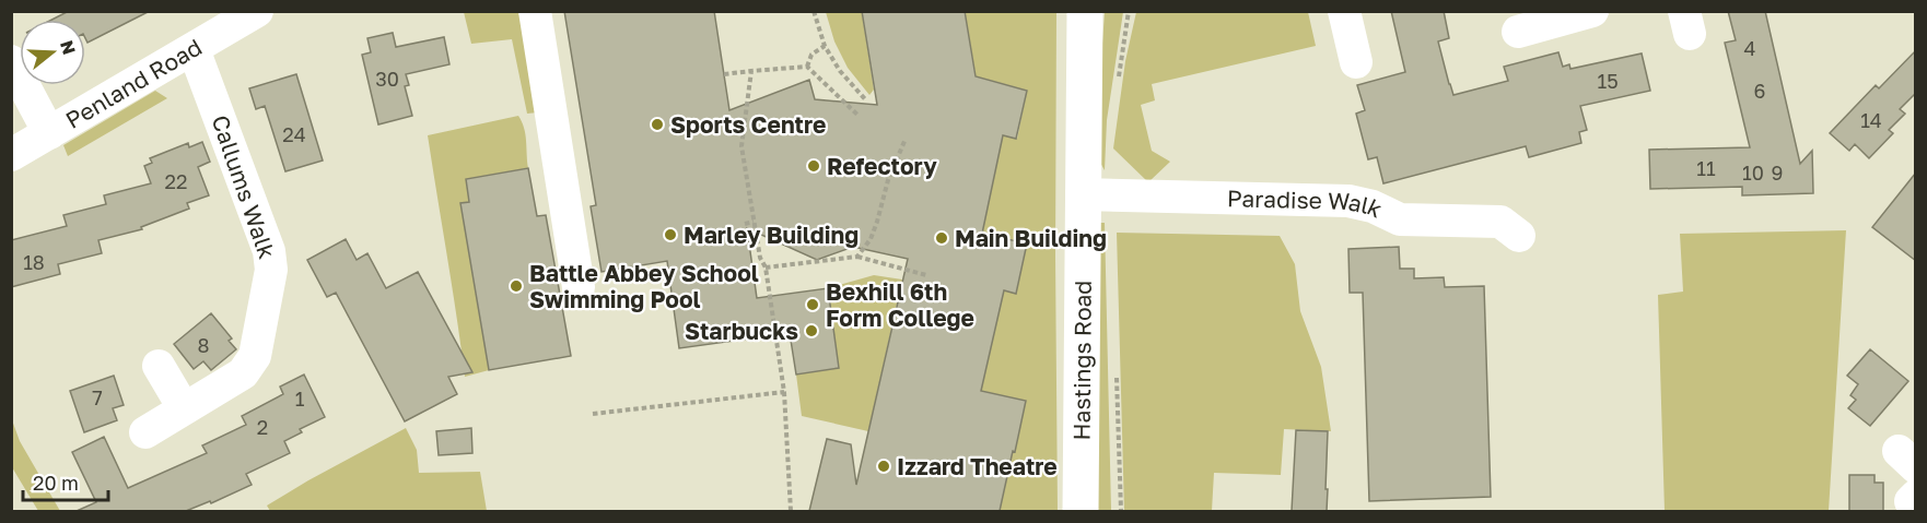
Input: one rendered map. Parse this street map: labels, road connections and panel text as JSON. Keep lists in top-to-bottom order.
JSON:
{
  "streets": {
    "main road": ["Hastings Road"],
    "street": ["Penland Road", "Callums Walk", "Paradise Walk"]
  },
  "crossings": [
    ["Penland Road", "Callums Walk"],
    ["Paradise Walk", "Hastings Road"]
  ],
  "places": [
    "Sports Centre",
    "Refectory",
    "Marley Building",
    "Main Building",
    "Battle Abbey School Swimming Pool",
    "Bexhill 6th Form College",
    "Starbucks",
    "Izzard Theatre"
  ],
  "house_numbers": [
    "4",
    "30",
    "15",
    "6",
    "14",
    "24",
    "11",
    "10",
    "9",
    "22",
    "18",
    "8",
    "7",
    "1",
    "2"
  ],
  "scale_bar": "20 m",
  "north": "right"
}
